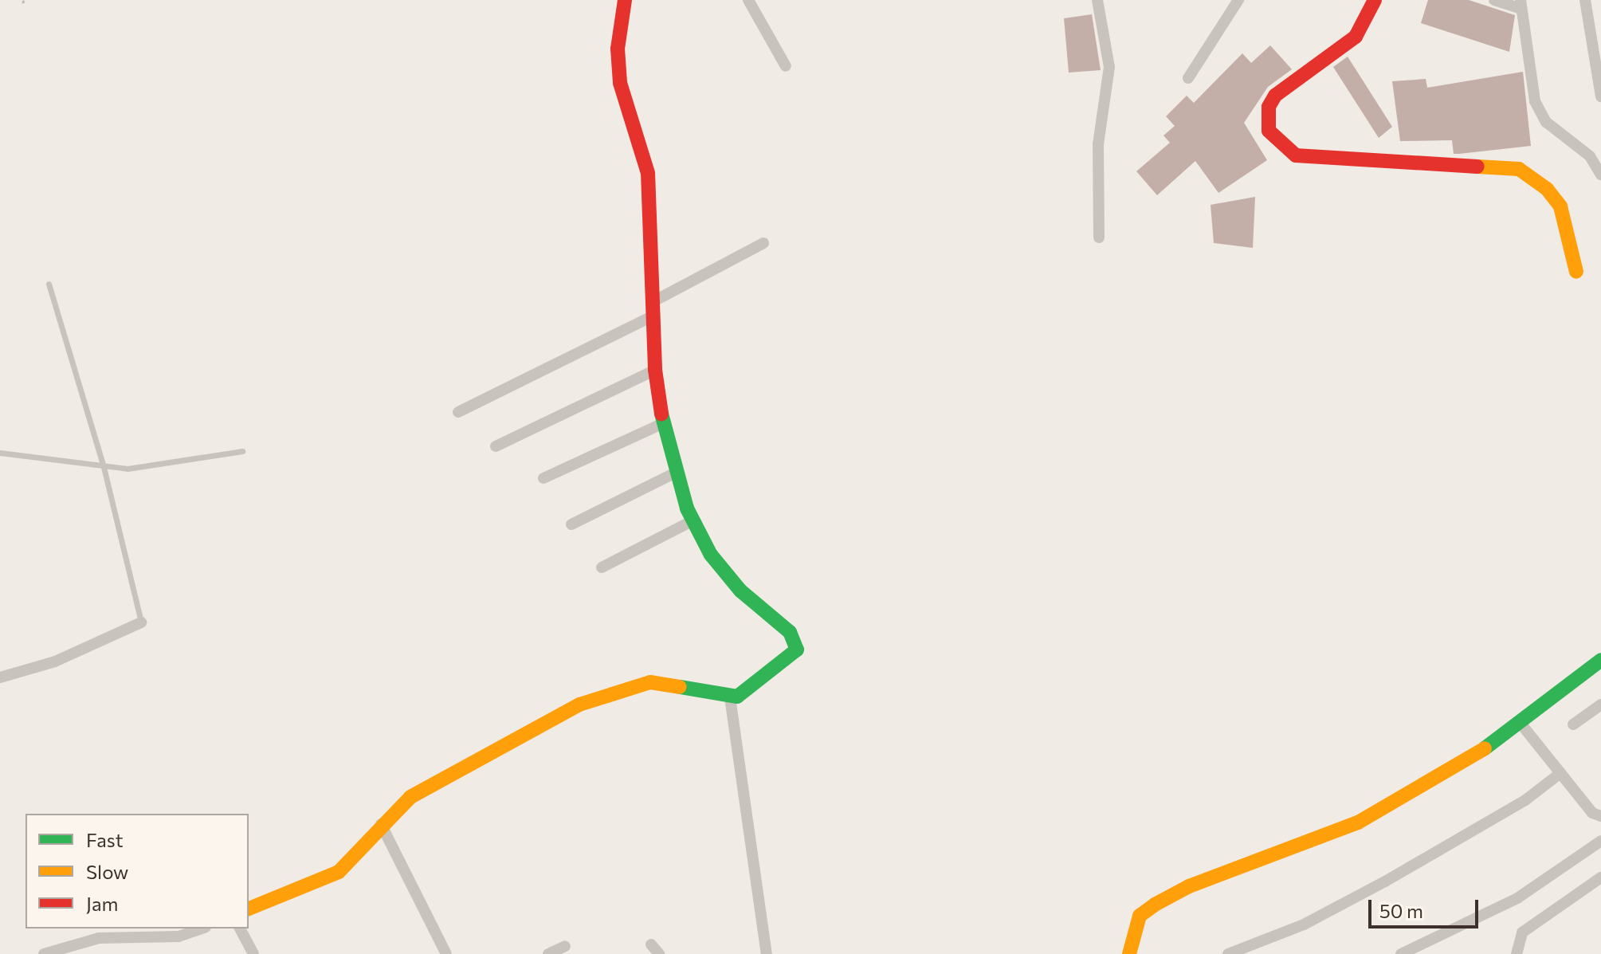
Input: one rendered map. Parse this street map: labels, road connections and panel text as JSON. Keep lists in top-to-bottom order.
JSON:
{
  "legend": ["Fast", "Slow", "Jam"],
  "scale_bar": "50 m"
}
